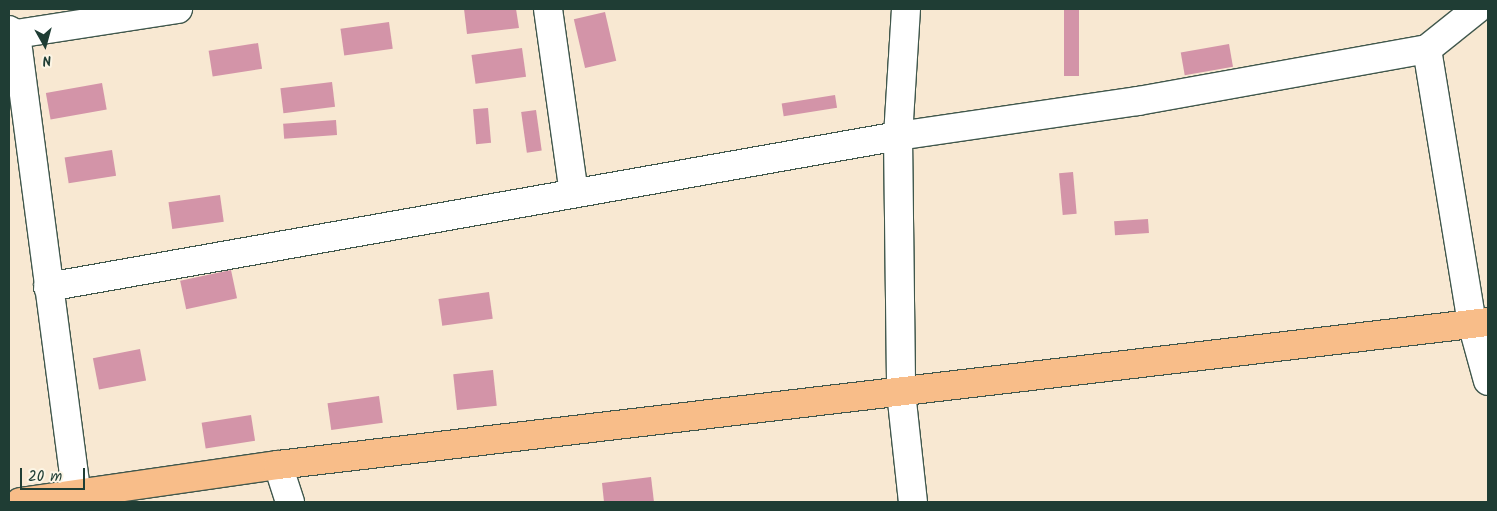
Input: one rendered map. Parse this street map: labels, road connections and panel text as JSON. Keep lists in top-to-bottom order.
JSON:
{
  "scale_bar": "20 m",
  "north": "bottom"
}
